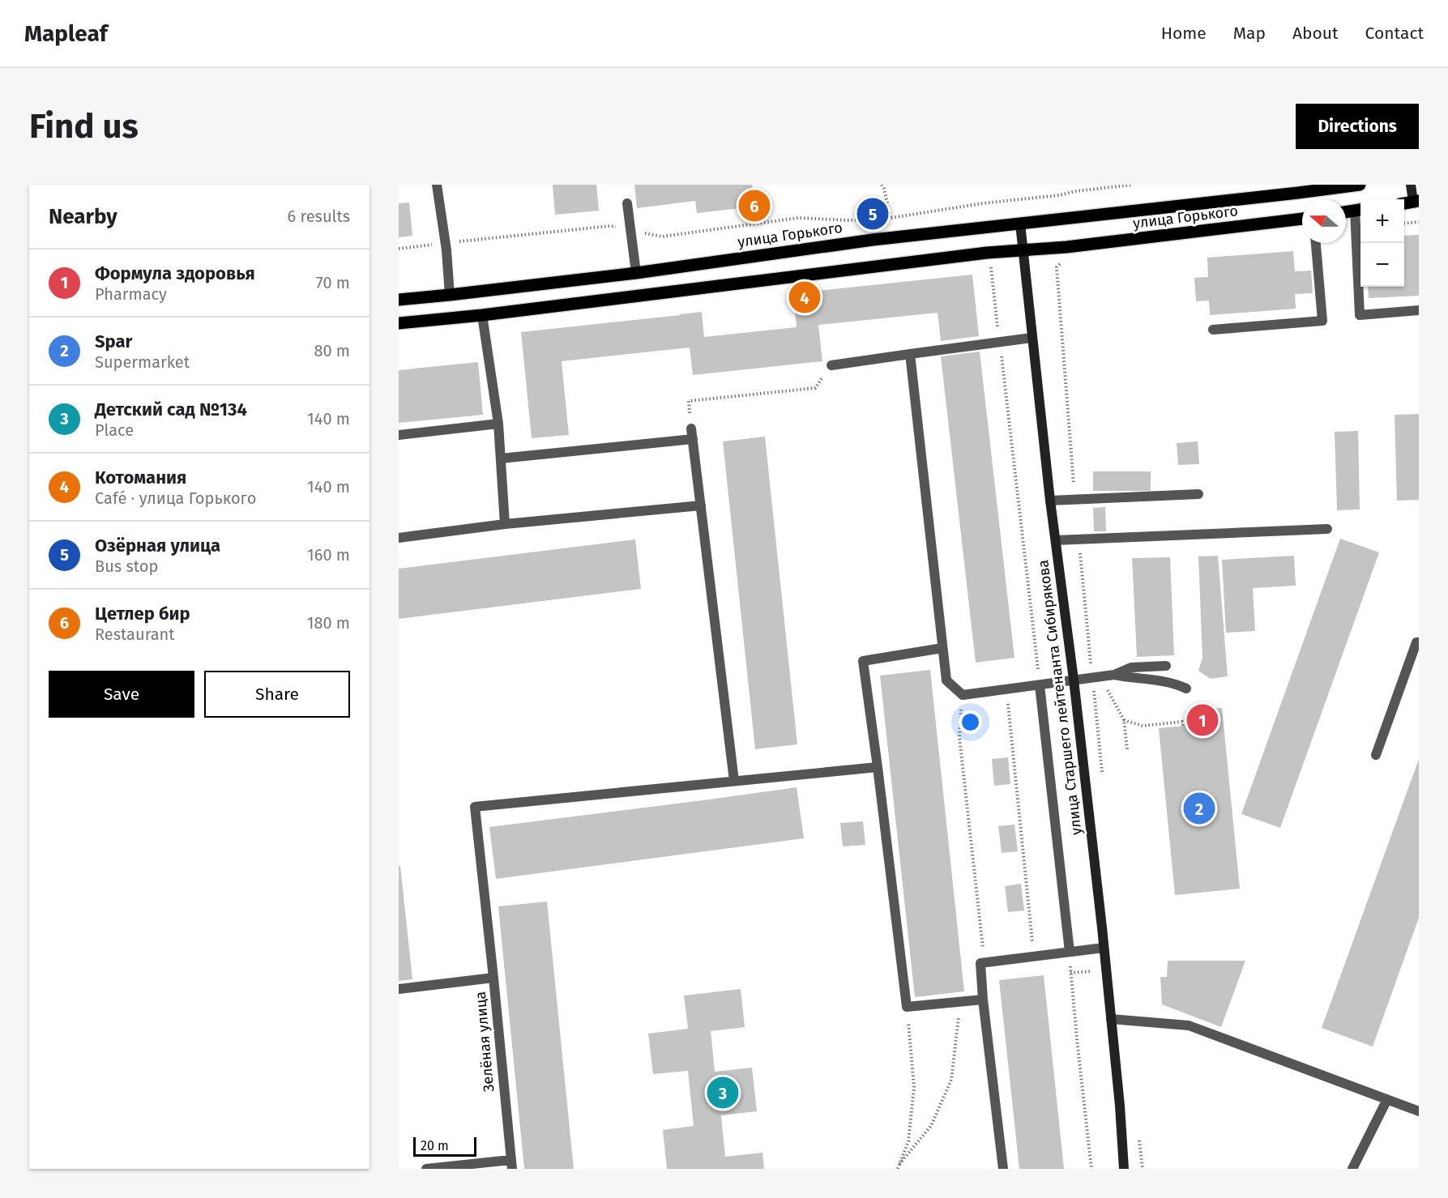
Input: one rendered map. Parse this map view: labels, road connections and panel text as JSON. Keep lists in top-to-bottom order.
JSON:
{
  "streets": {
    "main road": ["улица Горького", "улица Старшего лейтенанта Сибирякова"],
    "street": ["Зелёная улица"]
  },
  "crossings": [
    ["улица Горького", "улица Старшего лейтенанта Сибирякова"]
  ],
  "scale_bar": "20 m",
  "north": "left",
  "page": {
    "header": "Mapleaf",
    "nav": [
      "Home",
      "Map",
      "About",
      "Contact"
    ],
    "buttons": [
      "Directions",
      ["Save", "Share"]
    ],
    "title": "Find us",
    "heading": ["Nearby", "6 results"],
    "pins": [
      "6",
      "5",
      "4",
      "1",
      "2",
      "3"
    ],
    "map_buttons": ["+", "−"],
    "list": [
      {
        "mark": "1",
        "name": "Формула здоровья",
        "note": "Pharmacy",
        "value": "70 m"
      },
      {
        "mark": "2",
        "name": "Spar",
        "note": "Supermarket",
        "value": "80 m"
      },
      {
        "mark": "3",
        "name": "Детский сад №134",
        "note": "Place",
        "value": "140 m"
      },
      {
        "mark": "4",
        "name": "Котомания",
        "note": "Café · улица Горького",
        "value": "140 m"
      },
      {
        "mark": "5",
        "name": "Озёрная улица",
        "note": "Bus stop",
        "value": "160 m"
      },
      {
        "mark": "6",
        "name": "Цетлер бир",
        "note": "Restaurant",
        "value": "180 m"
      }
    ],
    "scale": "20 m"
  }
}
